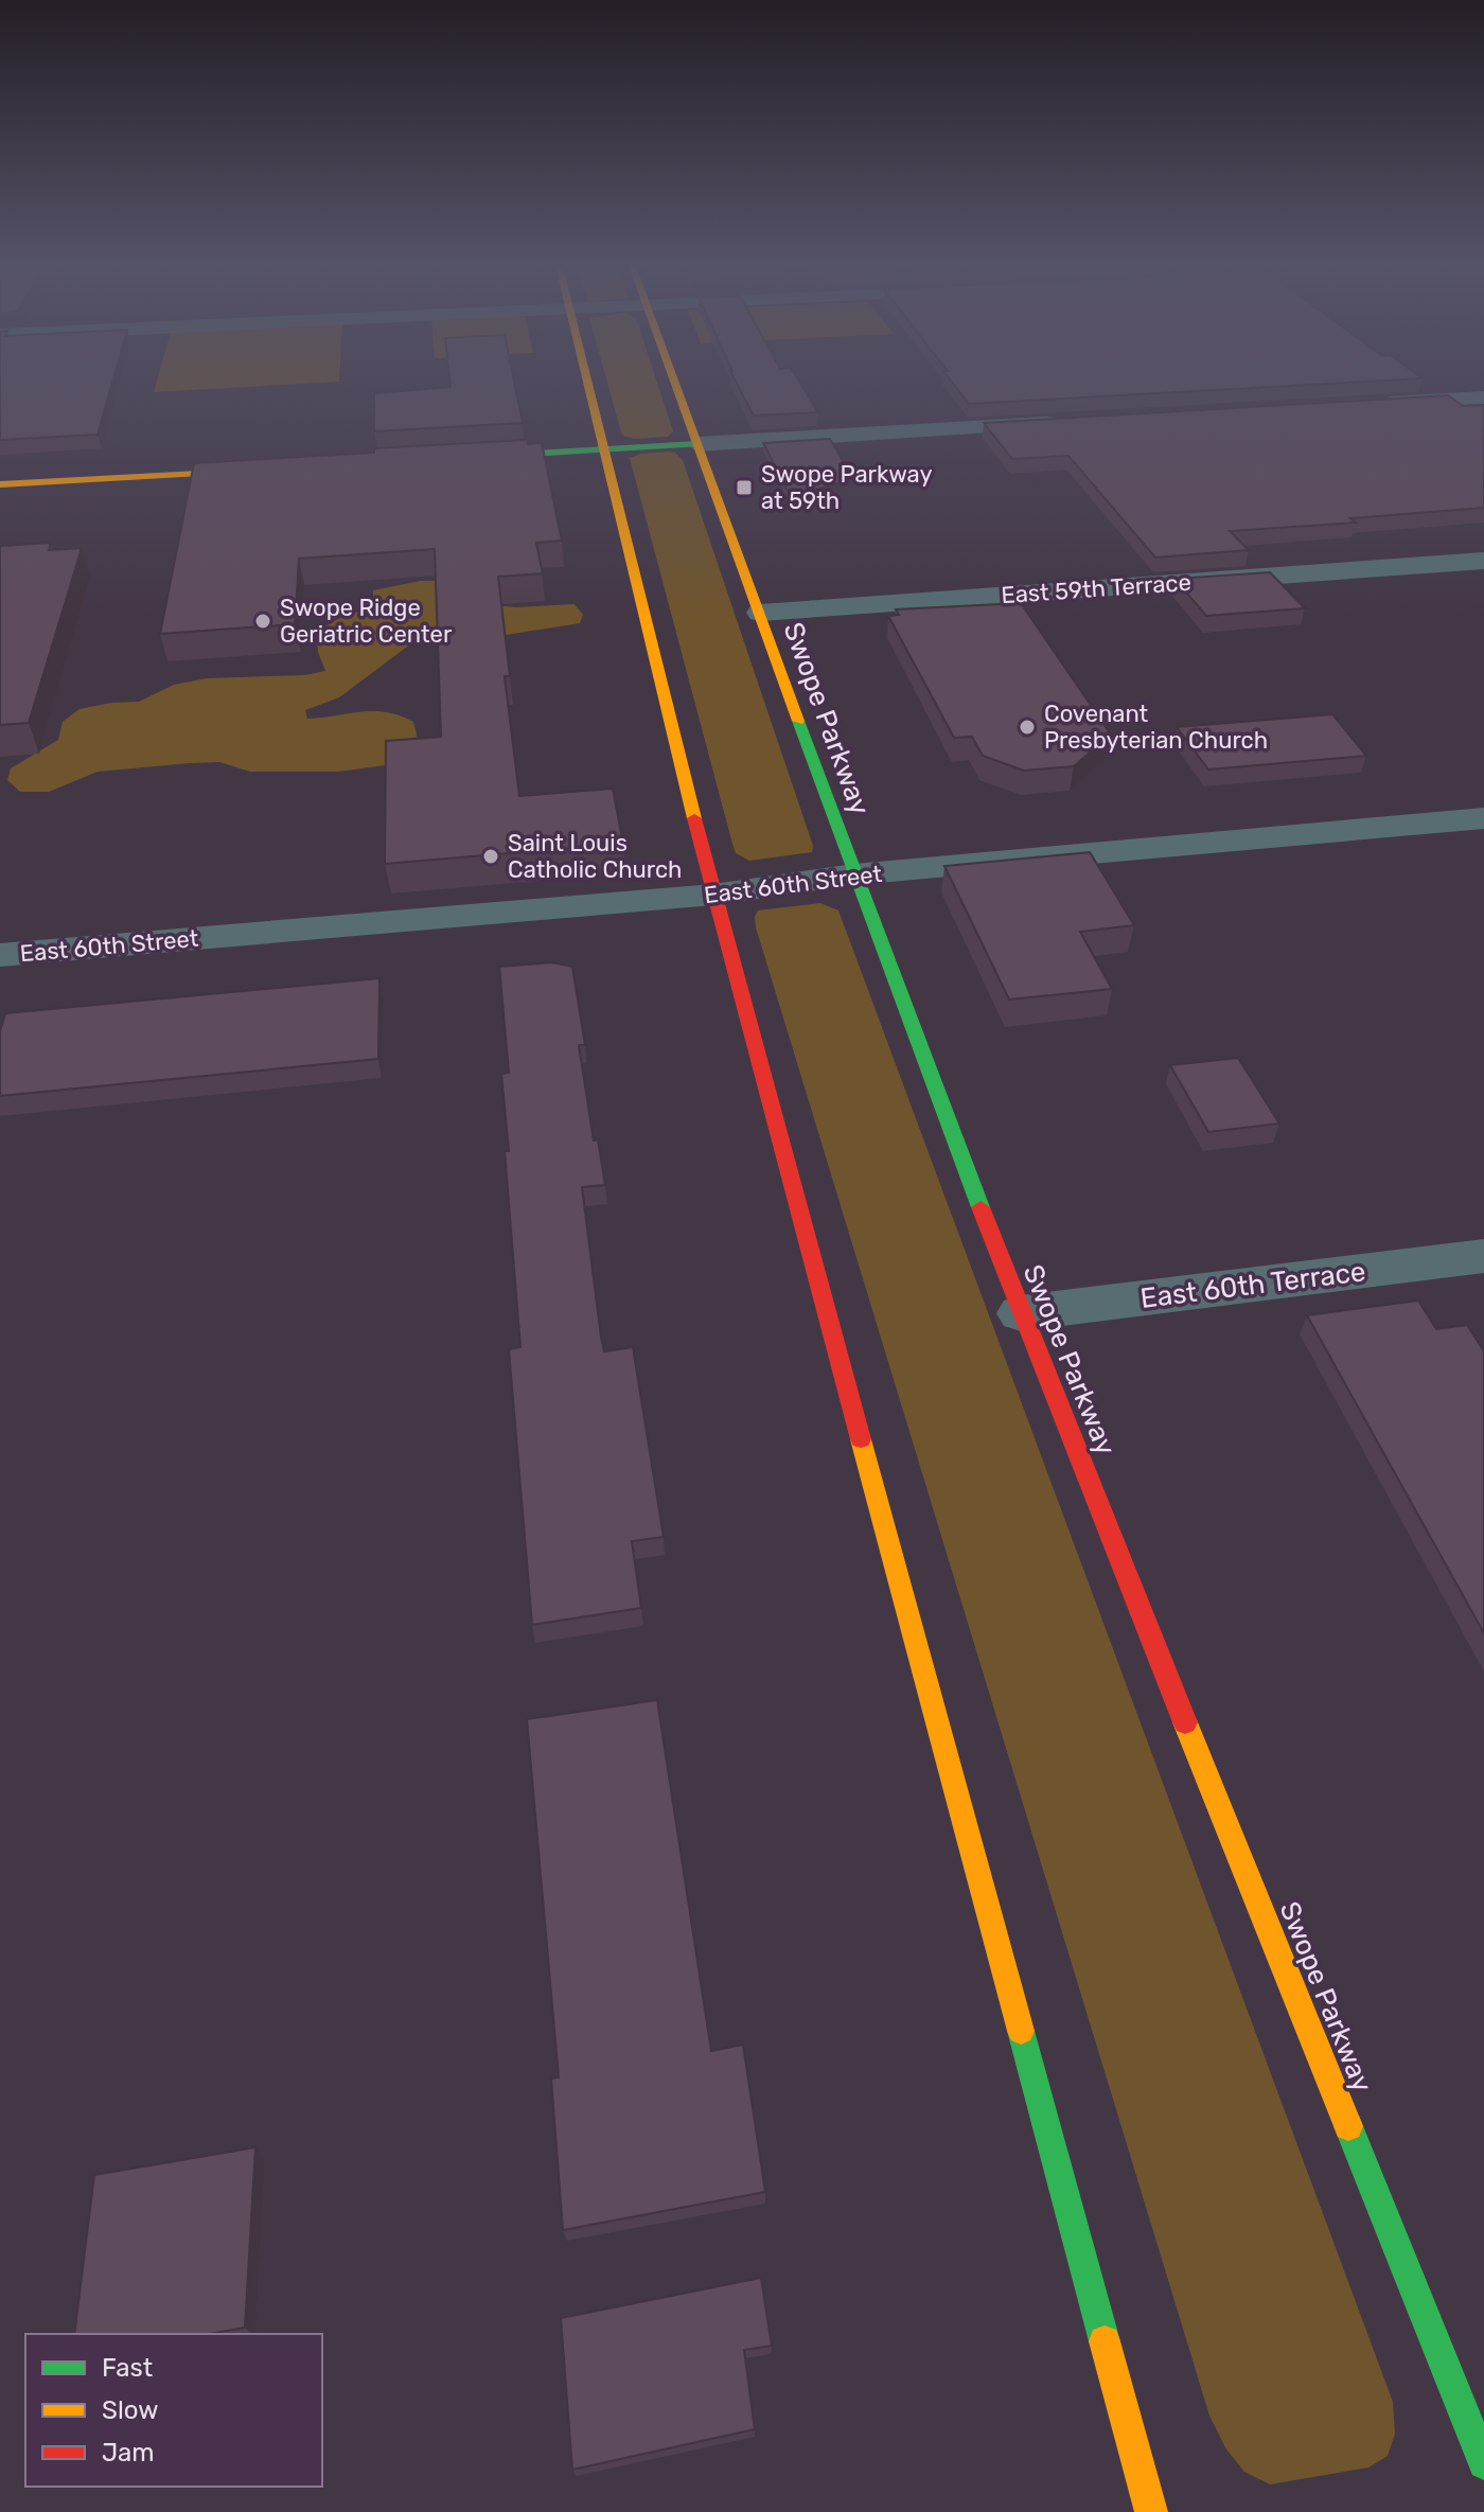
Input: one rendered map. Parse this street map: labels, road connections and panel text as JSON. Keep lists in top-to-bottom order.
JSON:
{
  "streets": {
    "main road": ["Swope Parkway"],
    "street": ["East 59th Terrace", "East 60th Street", "East 60th Terrace"]
  },
  "crossings": [
    ["East 59th Terrace", "Swope Parkway"],
    ["Swope Parkway", "East 60th Street"],
    ["Swope Parkway", "East 60th Terrace"]
  ],
  "places": {
    "transit": ["Swope Parkway at 59th"],
    "other": ["Swope Ridge Geriatric Center", "Covenant Presbyterian Church", "Saint Louis Catholic Church"]
  },
  "legend": ["Fast", "Slow", "Jam"]
}
